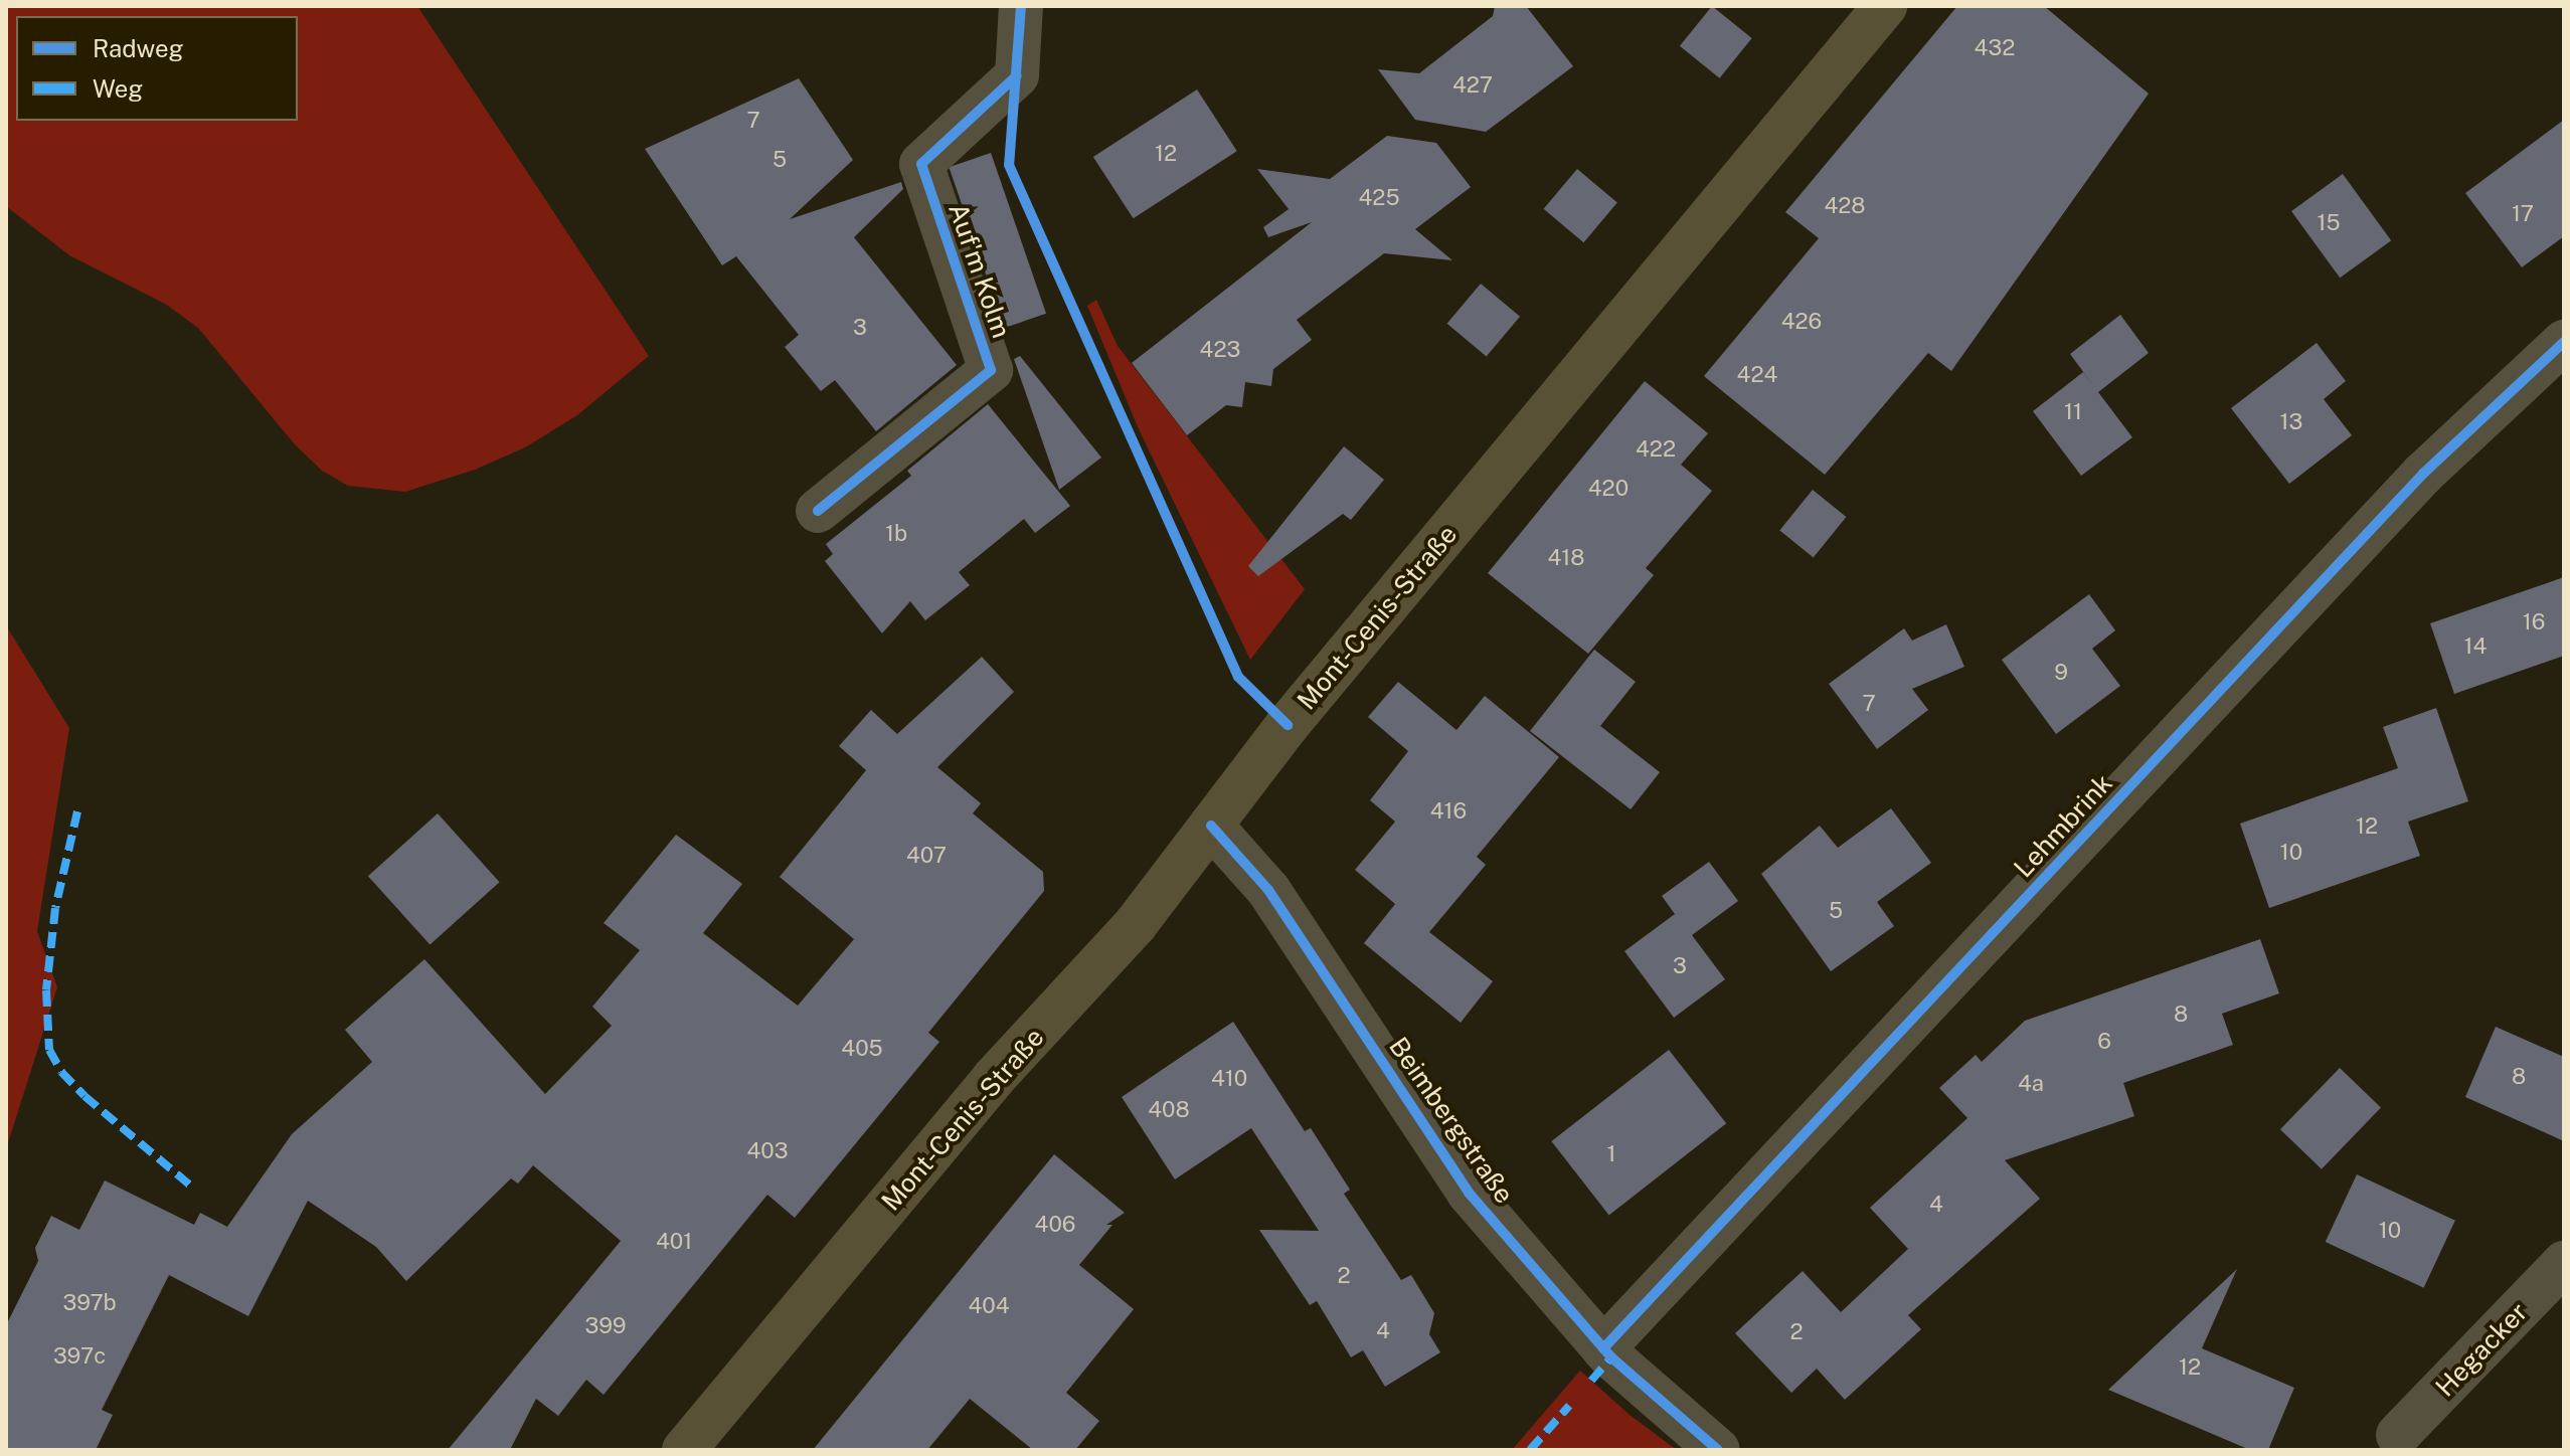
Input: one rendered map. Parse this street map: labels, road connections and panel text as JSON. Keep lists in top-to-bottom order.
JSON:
{
  "streets": {
    "main road": ["Mont-Cenis-Straße"],
    "street": [
      "Auf'm Kolm",
      "Lehmbrink",
      "Beimbergstraße",
      "Hegacker"
    ]
  },
  "crossings": [
    ["Mont-Cenis-Straße", "Beimbergstraße"],
    ["Lehmbrink", "Beimbergstraße"]
  ],
  "house_numbers": [
    "432",
    "427",
    "7",
    "12",
    "5",
    "425",
    "428",
    "17",
    "15",
    "426",
    "3",
    "423",
    "424",
    "11",
    "13",
    "422",
    "420",
    "1b",
    "418",
    "16",
    "14",
    "9",
    "7",
    "416",
    "12",
    "10",
    "407",
    "5",
    "3",
    "8",
    "6",
    "405",
    "8",
    "410",
    "4a",
    "408",
    "403",
    "1",
    "4",
    "406",
    "10",
    "401",
    "2",
    "397b",
    "404",
    "399",
    "4",
    "2",
    "397c",
    "12"
  ],
  "legend": ["Radweg", "Weg"]
}
